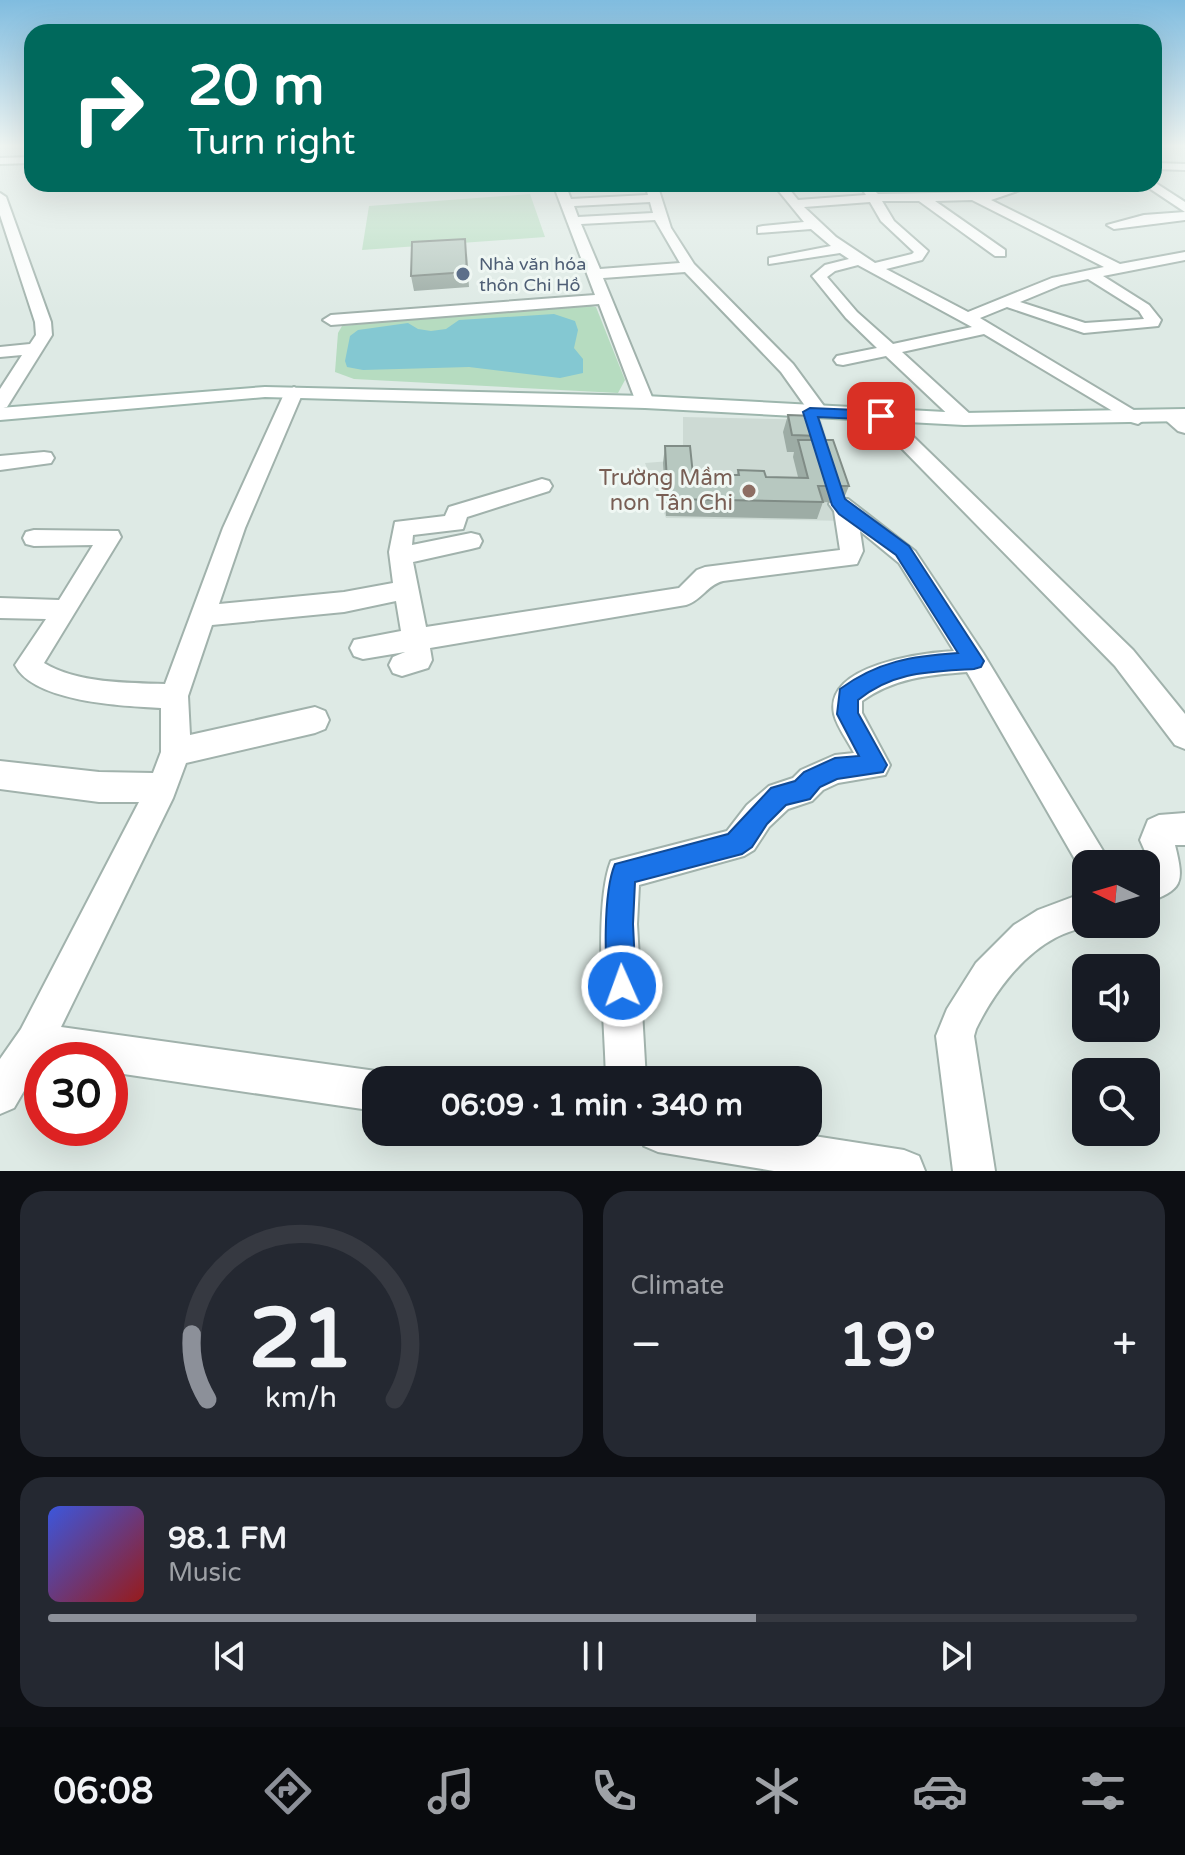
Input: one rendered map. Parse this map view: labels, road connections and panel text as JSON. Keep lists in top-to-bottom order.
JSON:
{
  "places": ["Nhà văn hóa thôn Chi Hồ", "Trường Mầm non Tân Chi"],
  "north": "left",
  "page": {
    "turn": ["20 m", "Turn right"],
    "limit": "30",
    "trip": "06:09 · 1 min · 340 m",
    "tile": "Climate",
    "heat": ["−", "19°", "+"],
    "song": ["98.1 FM", "Music"],
    "tabs": "06:08",
    "gauge": ["21", "km/h"]
  }
}
